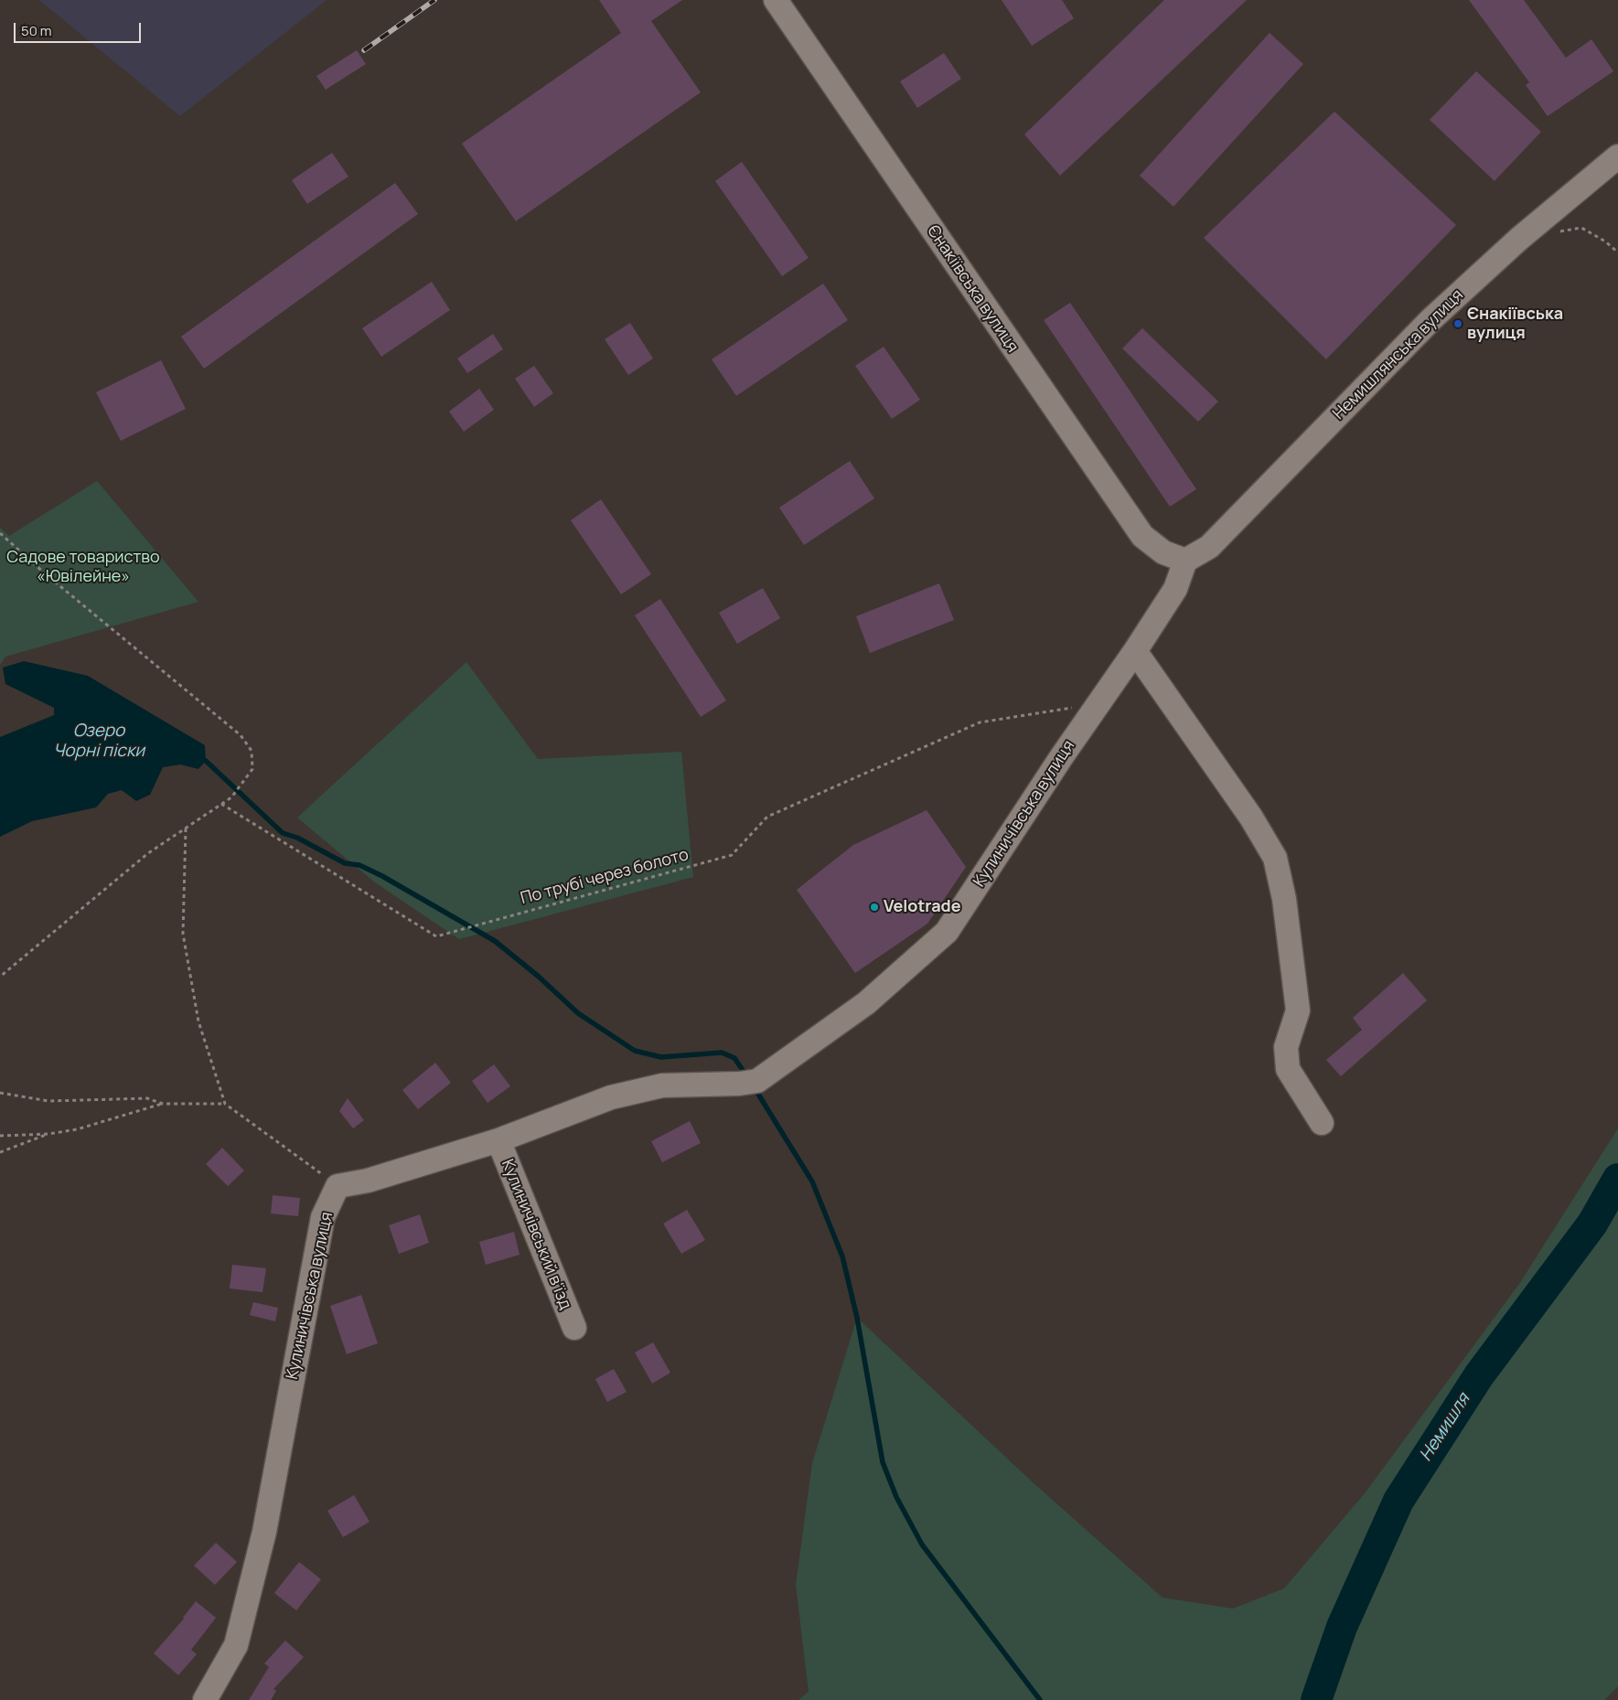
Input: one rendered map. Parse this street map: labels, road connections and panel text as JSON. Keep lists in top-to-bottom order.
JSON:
{
  "streets": {
    "street": [
      "Єнакіївська вулиця",
      "Немишлянська вулиця",
      "Кулиничівська вулиця",
      "Кулиничівський в'їзд"
    ],
    "path": ["По трубі через болото"]
  },
  "crossings": [
    ["Єнакіївська вулиця", "Немишлянська вулиця"],
    ["Єнакіївська вулиця", "Кулиничівська вулиця"],
    ["Немишлянська вулиця", "Кулиничівська вулиця"],
    ["Кулиничівська вулиця", "По трубі через болото"],
    ["Кулиничівська вулиця", "Кулиничівський в'їзд"]
  ],
  "water": ["Озеро Чорні піски", "Немишля"],
  "parks": ["Садове товариство «Ювілейне»"],
  "places": ["Єнакіївська вулиця", "Velotrade"],
  "scale_bar": "50 m"
}
